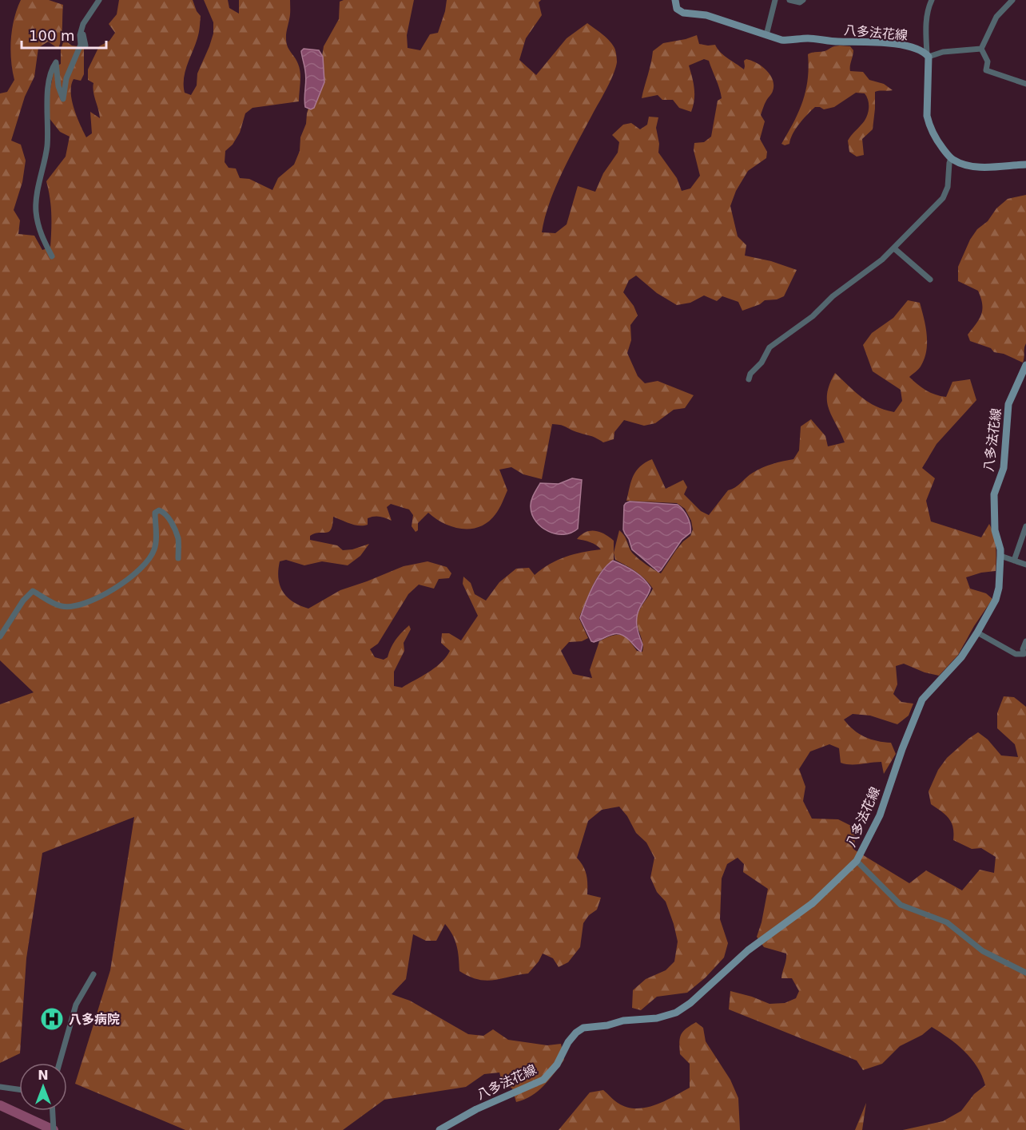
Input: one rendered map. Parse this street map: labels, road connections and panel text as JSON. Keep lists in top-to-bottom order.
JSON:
{
  "streets": {
    "main road": ["八多法花線"]
  },
  "places": {
    "hospital": ["八多病院"]
  },
  "scale_bar": "100 m",
  "north": "top"
}
